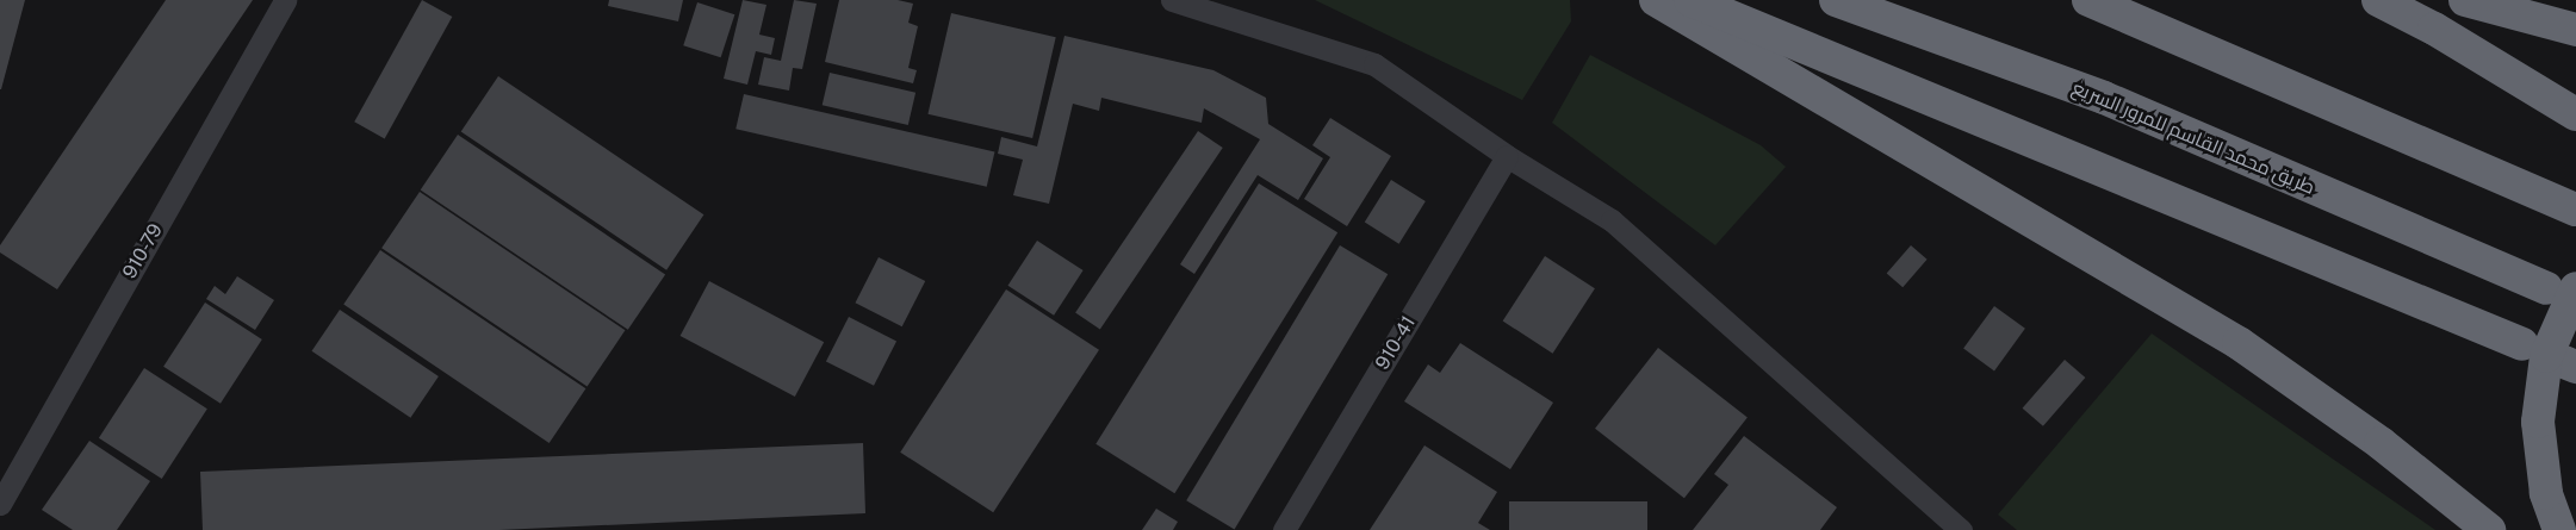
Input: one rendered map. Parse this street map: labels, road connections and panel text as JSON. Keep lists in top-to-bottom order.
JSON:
{
  "streets": {
    "highway": ["طريق محمد القاسم للمرور السريع"],
    "street": ["910-79", "910-41"]
  }
}
